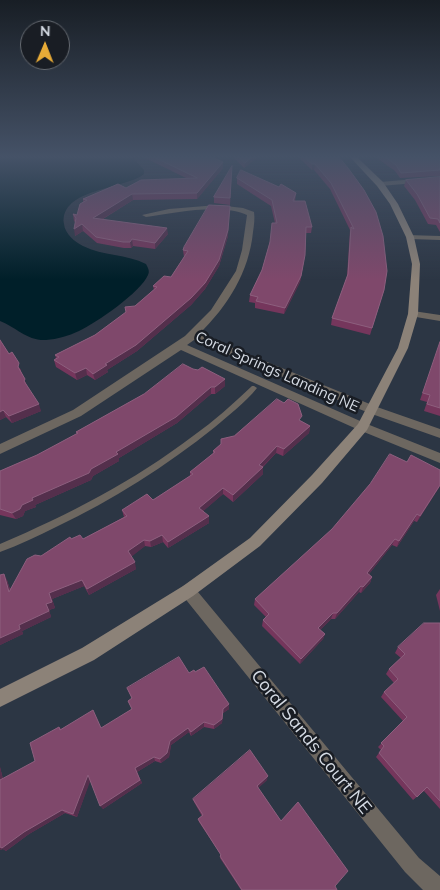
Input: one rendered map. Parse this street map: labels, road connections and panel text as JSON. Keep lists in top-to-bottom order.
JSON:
{
  "streets": {
    "street": ["Coral Springs Landing NE", "Coral Sands Court NE"]
  },
  "north": "top"
}
